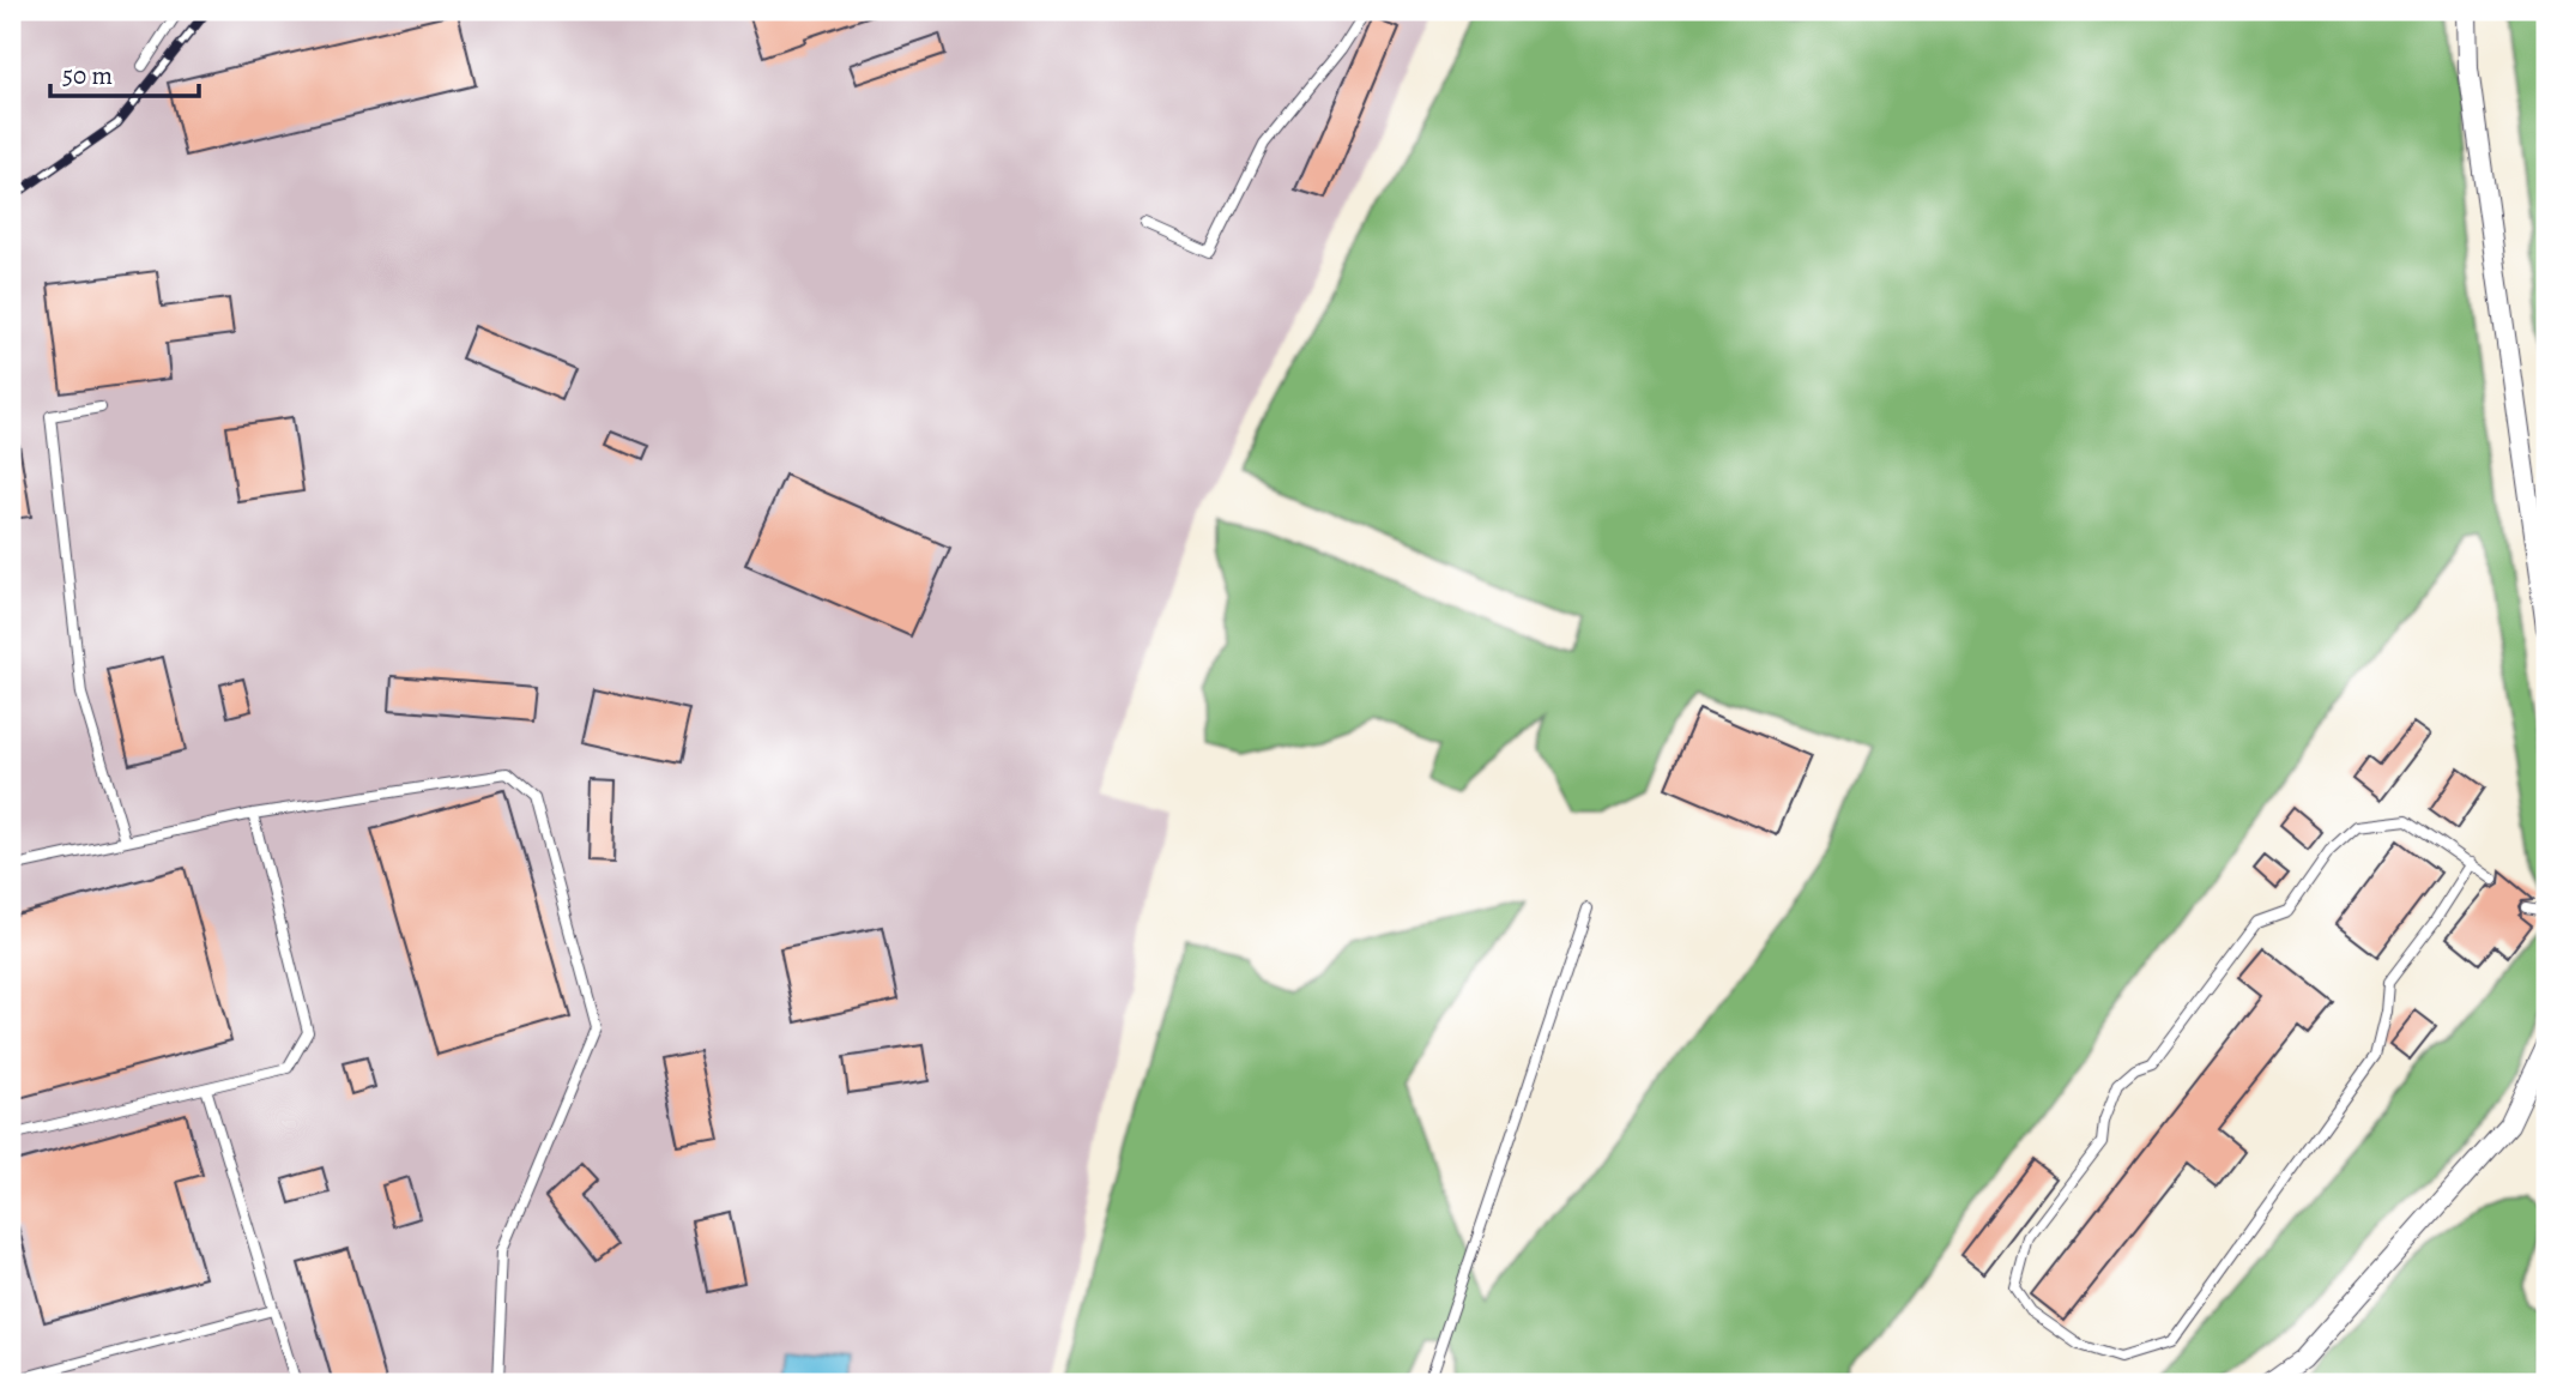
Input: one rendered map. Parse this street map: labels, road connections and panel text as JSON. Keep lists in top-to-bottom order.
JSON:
{
  "scale_bar": "50 m"
}
